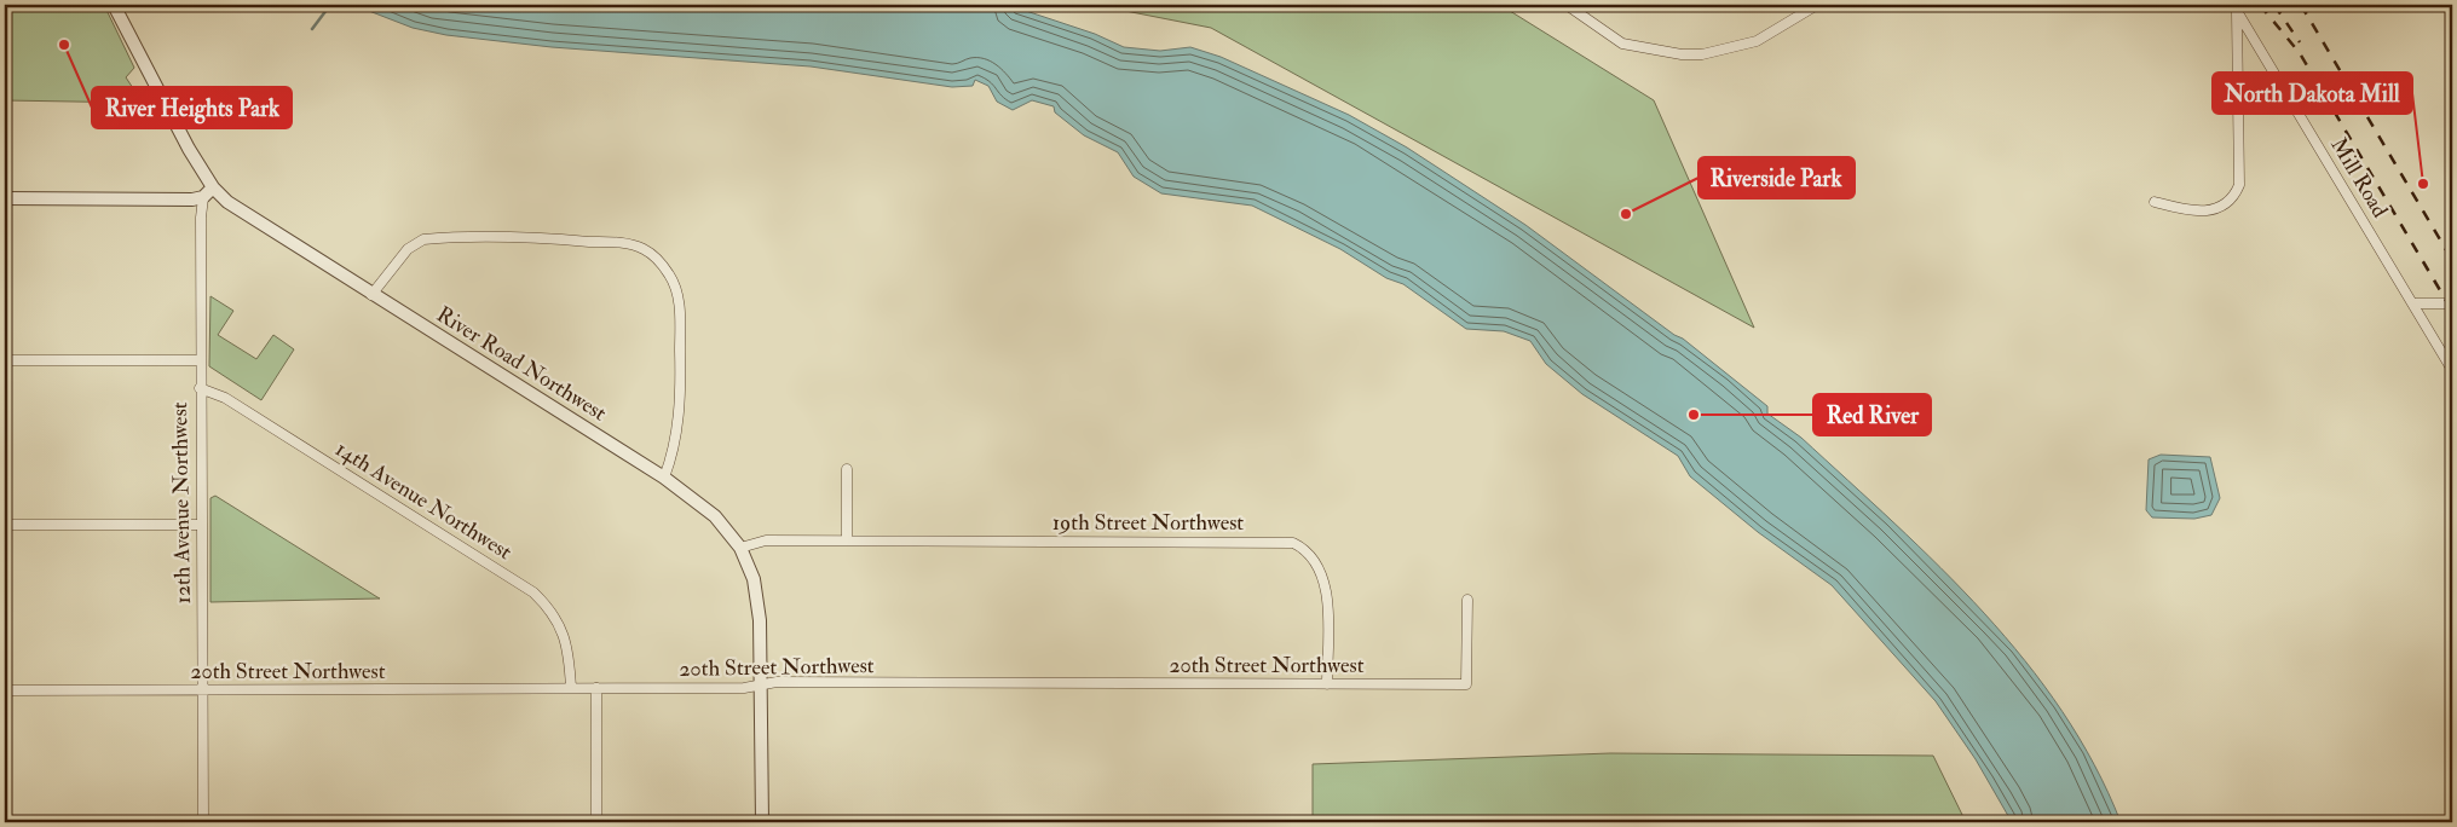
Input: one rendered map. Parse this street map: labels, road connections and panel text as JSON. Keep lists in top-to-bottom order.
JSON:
{
  "streets": {
    "street": [
      "Mill Road",
      "River Road Northwest",
      "14th Avenue Northwest",
      "12th Avenue Northwest",
      "19th Street Northwest",
      "20th Street Northwest"
    ]
  },
  "crossings": [
    ["River Road Northwest", "19th Street Northwest"],
    ["River Road Northwest", "20th Street Northwest"],
    ["14th Avenue Northwest", "12th Avenue Northwest"],
    ["14th Avenue Northwest", "20th Street Northwest"],
    ["12th Avenue Northwest", "20th Street Northwest"],
    ["19th Street Northwest", "20th Street Northwest"]
  ],
  "places": [
    "River Heights Park",
    "North Dakota Mill",
    "Riverside Park",
    "Red River"
  ]
}
